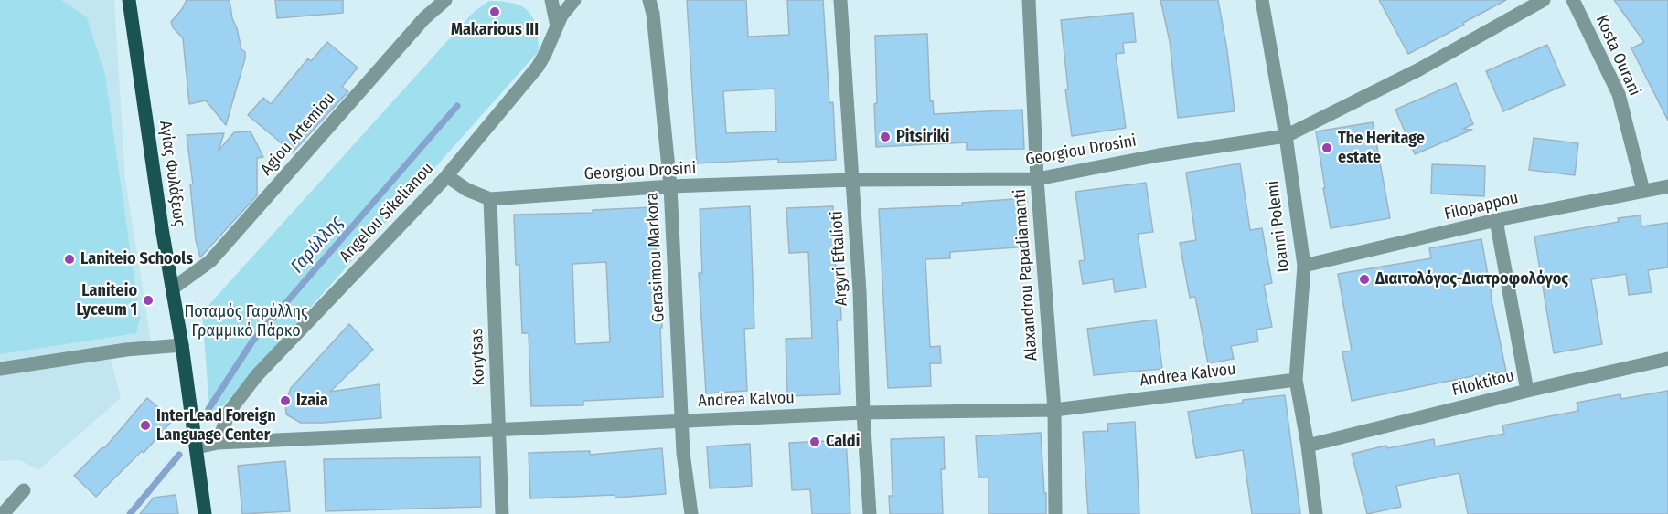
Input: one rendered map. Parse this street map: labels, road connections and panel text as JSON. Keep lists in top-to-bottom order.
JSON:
{
  "streets": {
    "main road": ["Αγίας Φυλάξεως"],
    "street": [
      "Kosta Ourani",
      "Agiou Artemiou",
      "Georgiou Drosini",
      "Filopappou",
      "Angelou Sikelianou",
      "Ioanni Polemi",
      "Gerasimou Markora",
      "Argyri Eftalioti",
      "Alaxandrou Papadiamanti",
      "Korytsas",
      "Andrea Kalvou",
      "Filoktitou"
    ]
  },
  "crossings": [
    ["Kosta Ourani", "Filopappou"],
    ["Agiou Artemiou", "Αγίας Φυλάξεως"],
    ["Georgiou Drosini", "Ioanni Polemi"],
    ["Georgiou Drosini", "Gerasimou Markora"],
    ["Georgiou Drosini", "Argyri Eftalioti"],
    ["Georgiou Drosini", "Alaxandrou Papadiamanti"],
    ["Georgiou Drosini", "Korytsas"],
    ["Αγίας Φυλάξεως", "Andrea Kalvou"],
    ["Filopappou", "Ioanni Polemi"],
    ["Angelou Sikelianou", "Andrea Kalvou"],
    ["Ioanni Polemi", "Andrea Kalvou"],
    ["Ioanni Polemi", "Filoktitou"],
    ["Gerasimou Markora", "Andrea Kalvou"],
    ["Argyri Eftalioti", "Andrea Kalvou"],
    ["Alaxandrou Papadiamanti", "Andrea Kalvou"],
    ["Korytsas", "Andrea Kalvou"]
  ],
  "water": ["Γαρύλλης"],
  "parks": ["Ποταμός Γαρύλλης Γραμμικό Πάρκο"],
  "places": [
    "Makarious III",
    "Pitsiriki",
    "The Heritage estate",
    "Laniteio Schools",
    "Διαιτολόγος-Διατροφολόγος",
    "Laniteio Lyceum 1",
    "Izaia",
    "InterLead Foreign Language Center",
    "Caldi"
  ]
}
